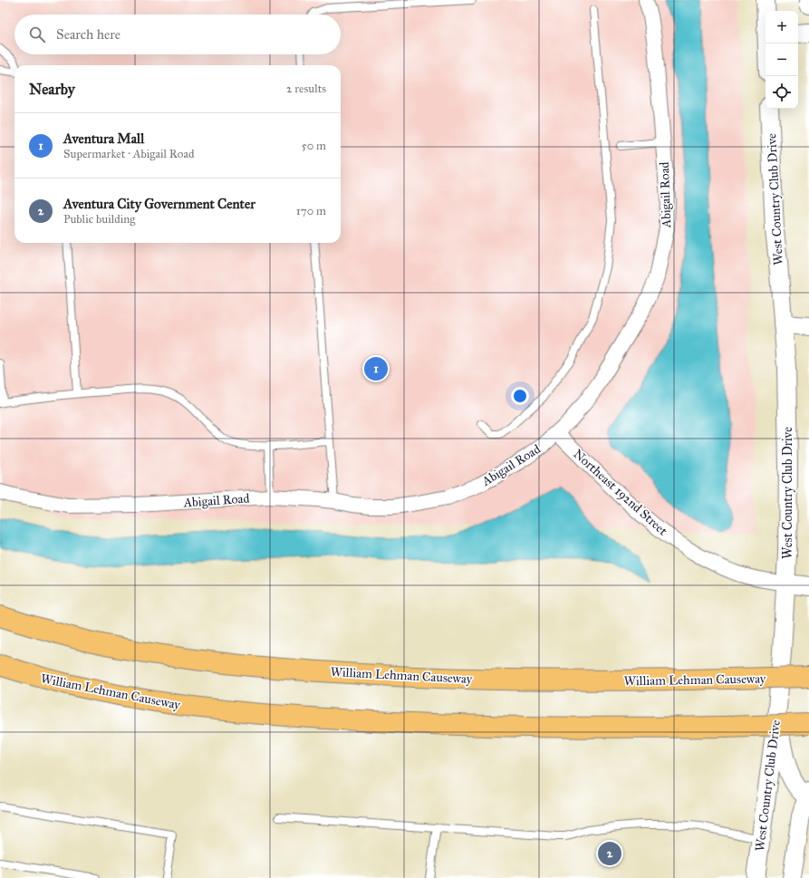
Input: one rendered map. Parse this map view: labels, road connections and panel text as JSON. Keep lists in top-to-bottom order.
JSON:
{
  "streets": {
    "highway": ["William Lehman Causeway"],
    "street": ["Abigail Road", "West Country Club Drive", "Northeast 192nd Street"]
  },
  "crossings": [
    ["Abigail Road", "Northeast 192nd Street"],
    ["West Country Club Drive", "Northeast 192nd Street"]
  ],
  "page": {
    "map_buttons": ["+", "−"],
    "search": "Search here",
    "heading": ["Nearby", "2 results"],
    "list": [
      {
        "mark": "1",
        "name": "Aventura Mall",
        "note": "Supermarket · Abigail Road",
        "value": "50 m"
      },
      {
        "mark": "2",
        "name": "Aventura City Government Center",
        "note": "Public building",
        "value": "170 m"
      }
    ],
    "pins": ["1", "2"]
  }
}
